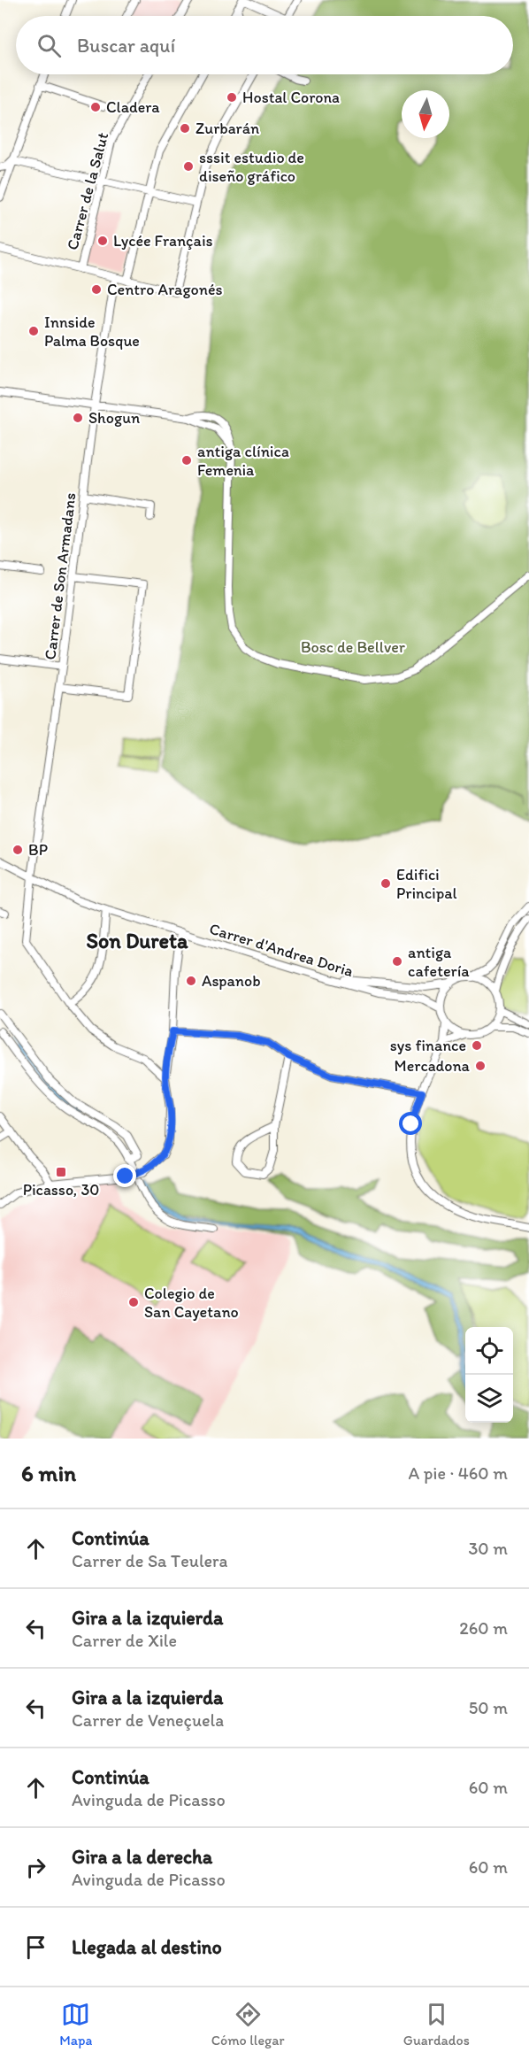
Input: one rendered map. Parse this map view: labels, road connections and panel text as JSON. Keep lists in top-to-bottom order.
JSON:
{
  "streets": {
    "street": ["Carrer de la Salut", "Carrer de Son Armadans", "Carrer d'Andrea Doria"]
  },
  "crossings": [
    ["Carrer de Son Armadans", "Carrer d'Andrea Doria"]
  ],
  "districts": ["Son Dureta"],
  "parks": ["Bosc de Bellver"],
  "places": {
    "other": [
      "Hostal Corona",
      "Cladera",
      "Zurbarán",
      "sssit estudio de diseño gráfico",
      "Lycée Français",
      "Centro Aragonés",
      "Innside Palma Bosque",
      "Shogun",
      "antiga clínica Femenia",
      "BP",
      "Edifici Principal",
      "antiga cafetería",
      "Aspanob",
      "sys finance",
      "Mercadona",
      "Colegio de San Cayetano"
    ],
    "transit": ["Picasso, 30"]
  },
  "north": "bottom",
  "page": {
    "search": "Buscar aquí",
    "heading": ["6 min", "A pie · 460 m"],
    "list": [
      ["Continúa", "Carrer de Sa Teulera", "30 m"],
      ["Gira a la izquierda", "Carrer de Xile", "260 m"],
      ["Gira a la izquierda", "Carrer de Veneçuela", "50 m"],
      ["Continúa", "Avinguda de Picasso", "60 m"],
      ["Gira a la derecha", "Avinguda de Picasso", "60 m"],
      "Llegada al destino"
    ],
    "nav": ["Mapa", "Cómo llegar", "Guardados"]
  }
}
